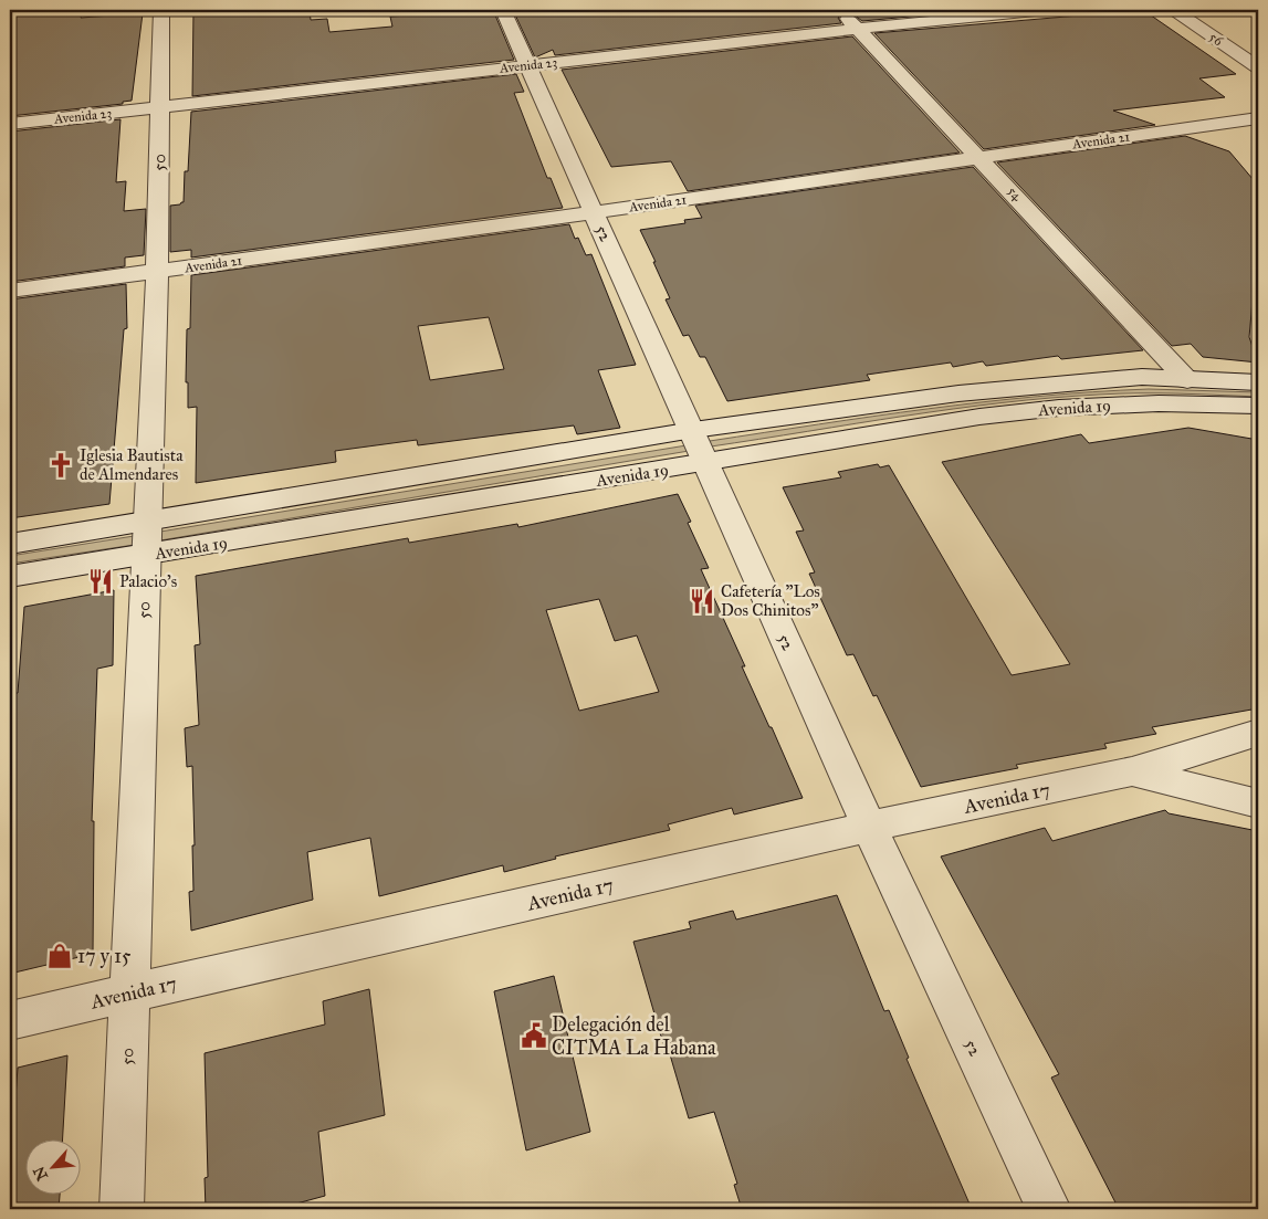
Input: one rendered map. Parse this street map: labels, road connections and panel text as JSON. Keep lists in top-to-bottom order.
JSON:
{
  "streets": {
    "street": [
      "56",
      "Avenida 23",
      "Avenida 21",
      "50",
      "54",
      "52",
      "Avenida 19",
      "Avenida 17"
    ]
  },
  "crossings": [
    ["Avenida 23", "50"],
    ["Avenida 23", "54"],
    ["Avenida 23", "52"],
    ["Avenida 21", "50"],
    ["Avenida 21", "54"],
    ["Avenida 21", "52"],
    ["50", "Avenida 19"],
    ["50", "Avenida 17"],
    ["54", "Avenida 19"],
    ["52", "Avenida 19"],
    ["52", "Avenida 17"]
  ],
  "places": {
    "church": ["Iglesia Bautista de Almendares"],
    "restaurant": ["Palacio’s", "Cafetería \"Los Dos Chinitos\""],
    "shop": ["17 y 15"],
    "public building": ["Delegación del CITMA La Habana"]
  },
  "north": "bottom left"
}
